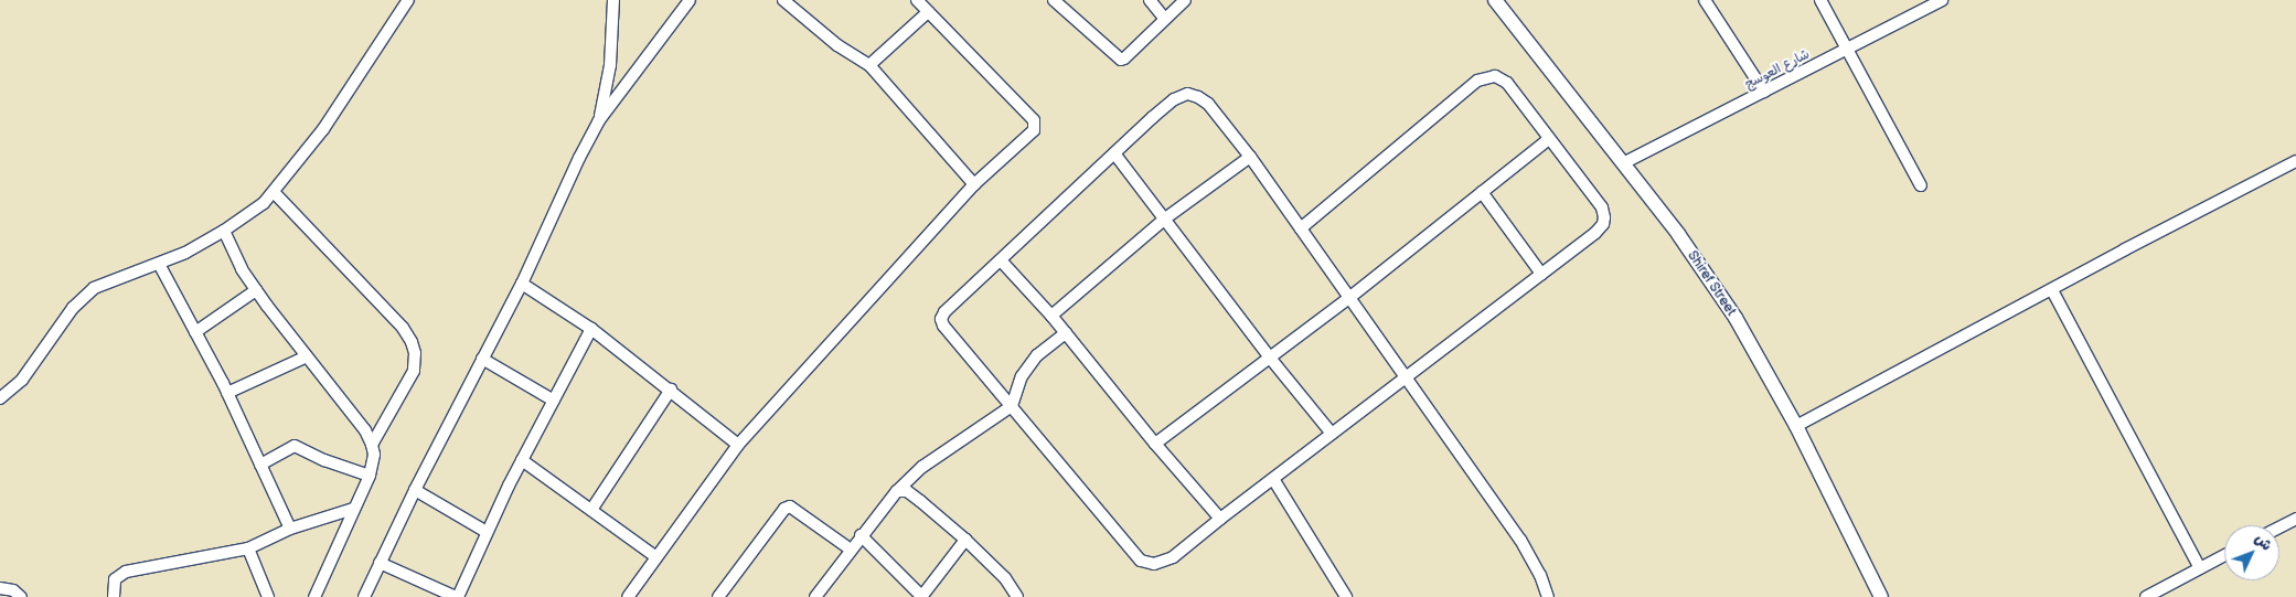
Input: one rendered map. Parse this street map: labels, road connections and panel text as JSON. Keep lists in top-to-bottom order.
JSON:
{
  "streets": {
    "main road": ["Shiref Street"],
    "street": ["شارع العوسج"]
  },
  "crossings": [
    ["شارع العوسج", "Shiref Street"]
  ],
  "north": "top right"
}
